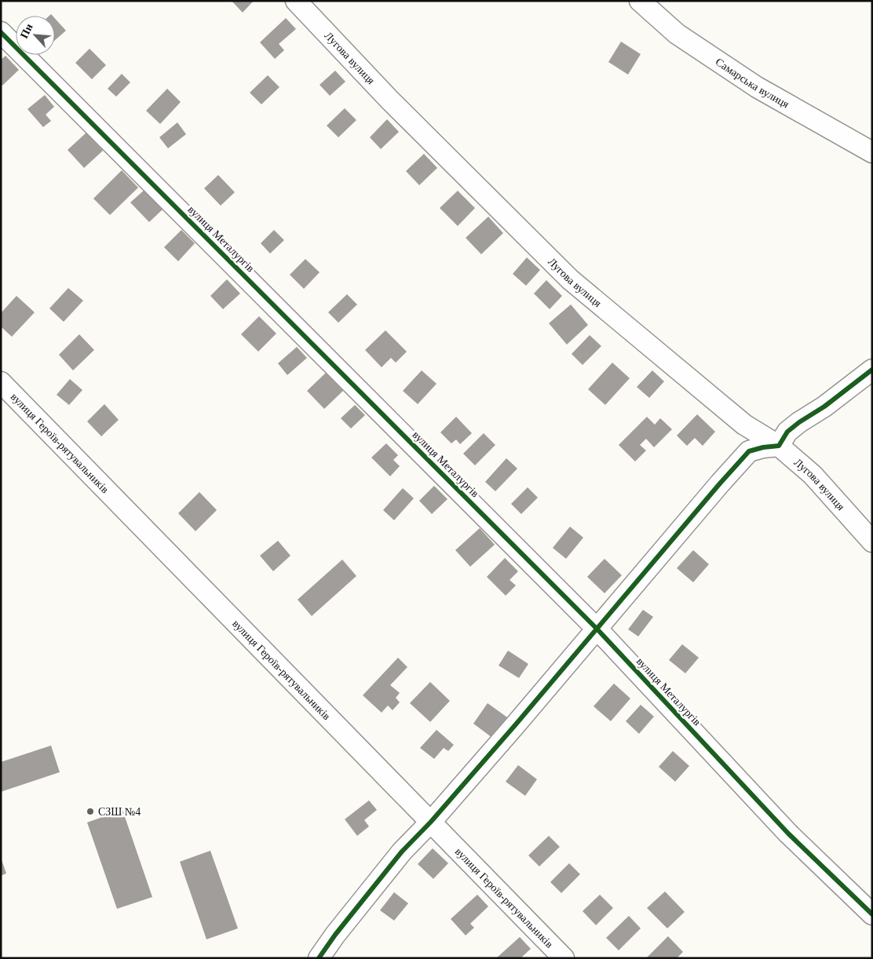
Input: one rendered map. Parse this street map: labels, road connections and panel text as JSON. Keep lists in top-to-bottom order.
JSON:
{
  "streets": {
    "street": [
      "Лугова вулиця",
      "Самарська вулиця",
      "вулиця Металургів",
      "вулиця Героїв-рятувальників"
    ]
  },
  "places": ["СЗШ №4"],
  "north": "top left"
}
